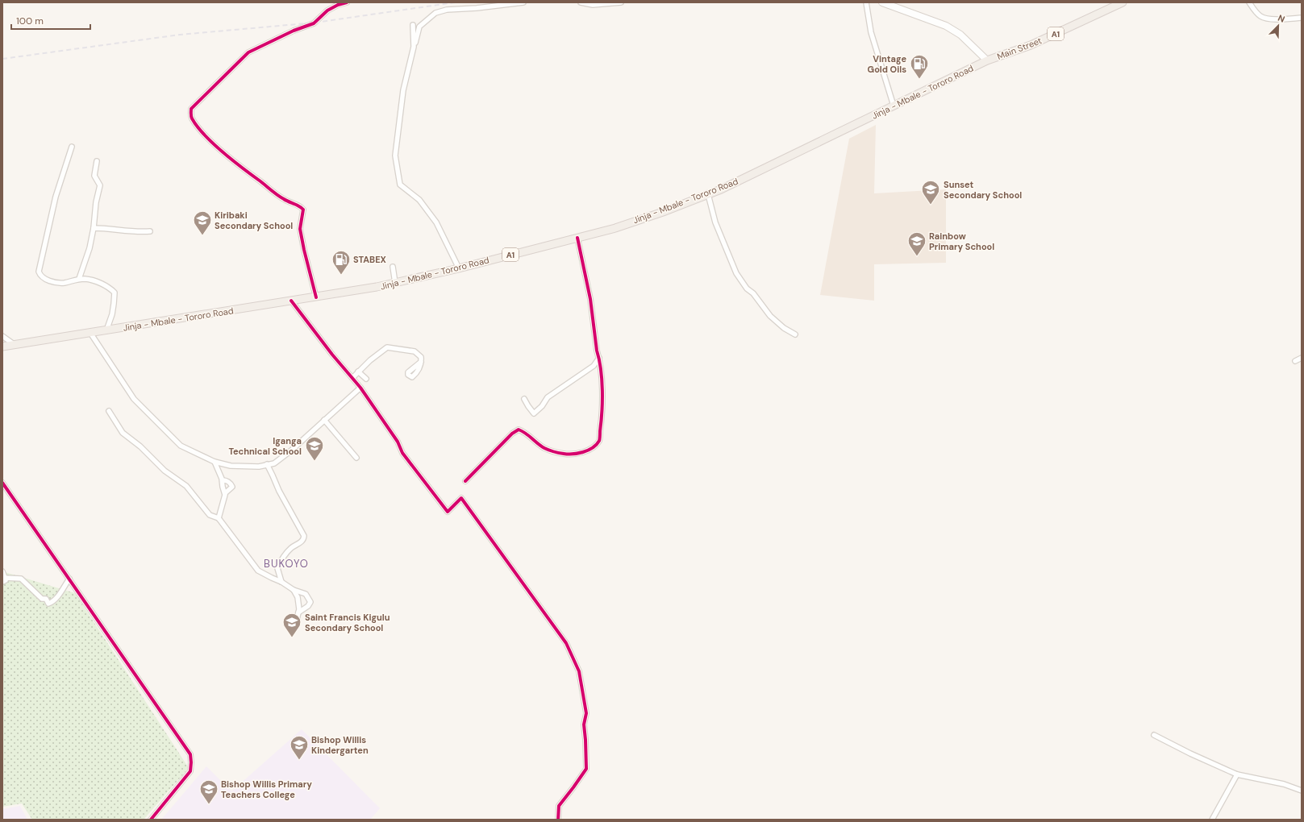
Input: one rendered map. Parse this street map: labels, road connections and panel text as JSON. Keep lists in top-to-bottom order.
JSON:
{
  "streets": {
    "main road": ["A1", "Main Street", "Jinja - Mbale - Tororo Road"]
  },
  "crossings": [
    ["Main Street", "Jinja - Mbale - Tororo Road"]
  ],
  "districts": ["BUKOYO"],
  "places": {
    "fuel station": ["Vintage Gold Oils", "STABEX"],
    "school or university": [
      "Sunset Secondary School",
      "Kiribaki Secondary School",
      "Rainbow Primary School",
      "Iganga Technical School",
      "Saint Francis Kigulu Secondary School",
      "Bishop Willis Kindergarten",
      "Bishop Willis Primary Teachers College"
    ]
  },
  "scale_bar": "100 m",
  "north": "top right"
}
